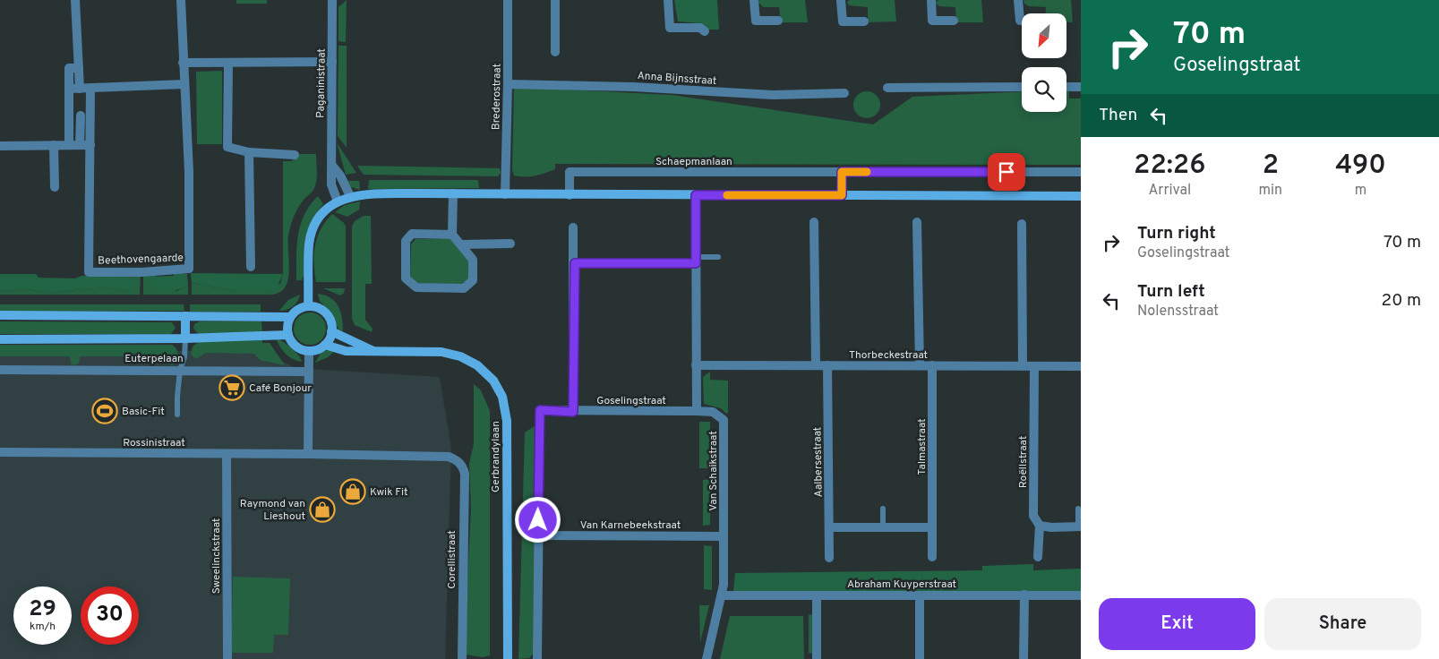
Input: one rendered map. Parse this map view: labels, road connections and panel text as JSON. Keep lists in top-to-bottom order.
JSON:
{
  "streets": {
    "street": [
      "Anna Bijnsstraat",
      "Paganinistraat",
      "Brederostraat",
      "Schaepmanlaan",
      "Beethovengaarde",
      "Thorbeckestraat",
      "Euterpelaan",
      "Goselingstraat",
      "Rossinistraat",
      "Talmastraat",
      "Gerbrandylaan",
      "Aalbersestraat",
      "Roëllstraat",
      "Van Schaikstraat",
      "Van Karnebeekstraat",
      "Sweelinckstraat",
      "Corellistraat",
      "Abraham Kuyperstraat"
    ]
  },
  "crossings": [
    ["Anna Bijnsstraat", "Brederostraat"],
    ["Thorbeckestraat", "Talmastraat"],
    ["Thorbeckestraat", "Aalbersestraat"],
    ["Thorbeckestraat", "Roëllstraat"],
    ["Euterpelaan", "Gerbrandylaan"],
    ["Goselingstraat", "Van Schaikstraat"],
    ["Goselingstraat", "Van Karnebeekstraat"],
    ["Rossinistraat", "Sweelinckstraat"],
    ["Rossinistraat", "Corellistraat"],
    ["Van Schaikstraat", "Van Karnebeekstraat"],
    ["Van Schaikstraat", "Abraham Kuyperstraat"]
  ],
  "places": {
    "supermarket": ["Café Bonjour"],
    "sports": ["Basic-Fit"],
    "shop": ["Kwik Fit", "Raymond van Lieshout"]
  },
  "north": "bottom left",
  "page": {
    "turn": ["70 m", "Goselingstraat"],
    "then": "Then",
    "eta": [
      "22:26",
      "Arrival",
      "2",
      "min",
      "490",
      "m"
    ],
    "list": [
      {
        "name": "Turn right",
        "note": "Goselingstraat",
        "value": "70 m"
      },
      {
        "name": "Turn left",
        "note": "Nolensstraat",
        "value": "20 m"
      }
    ],
    "speed": "29 km/h",
    "limit": "30",
    "buttons": ["Exit", "Share"]
  }
}
